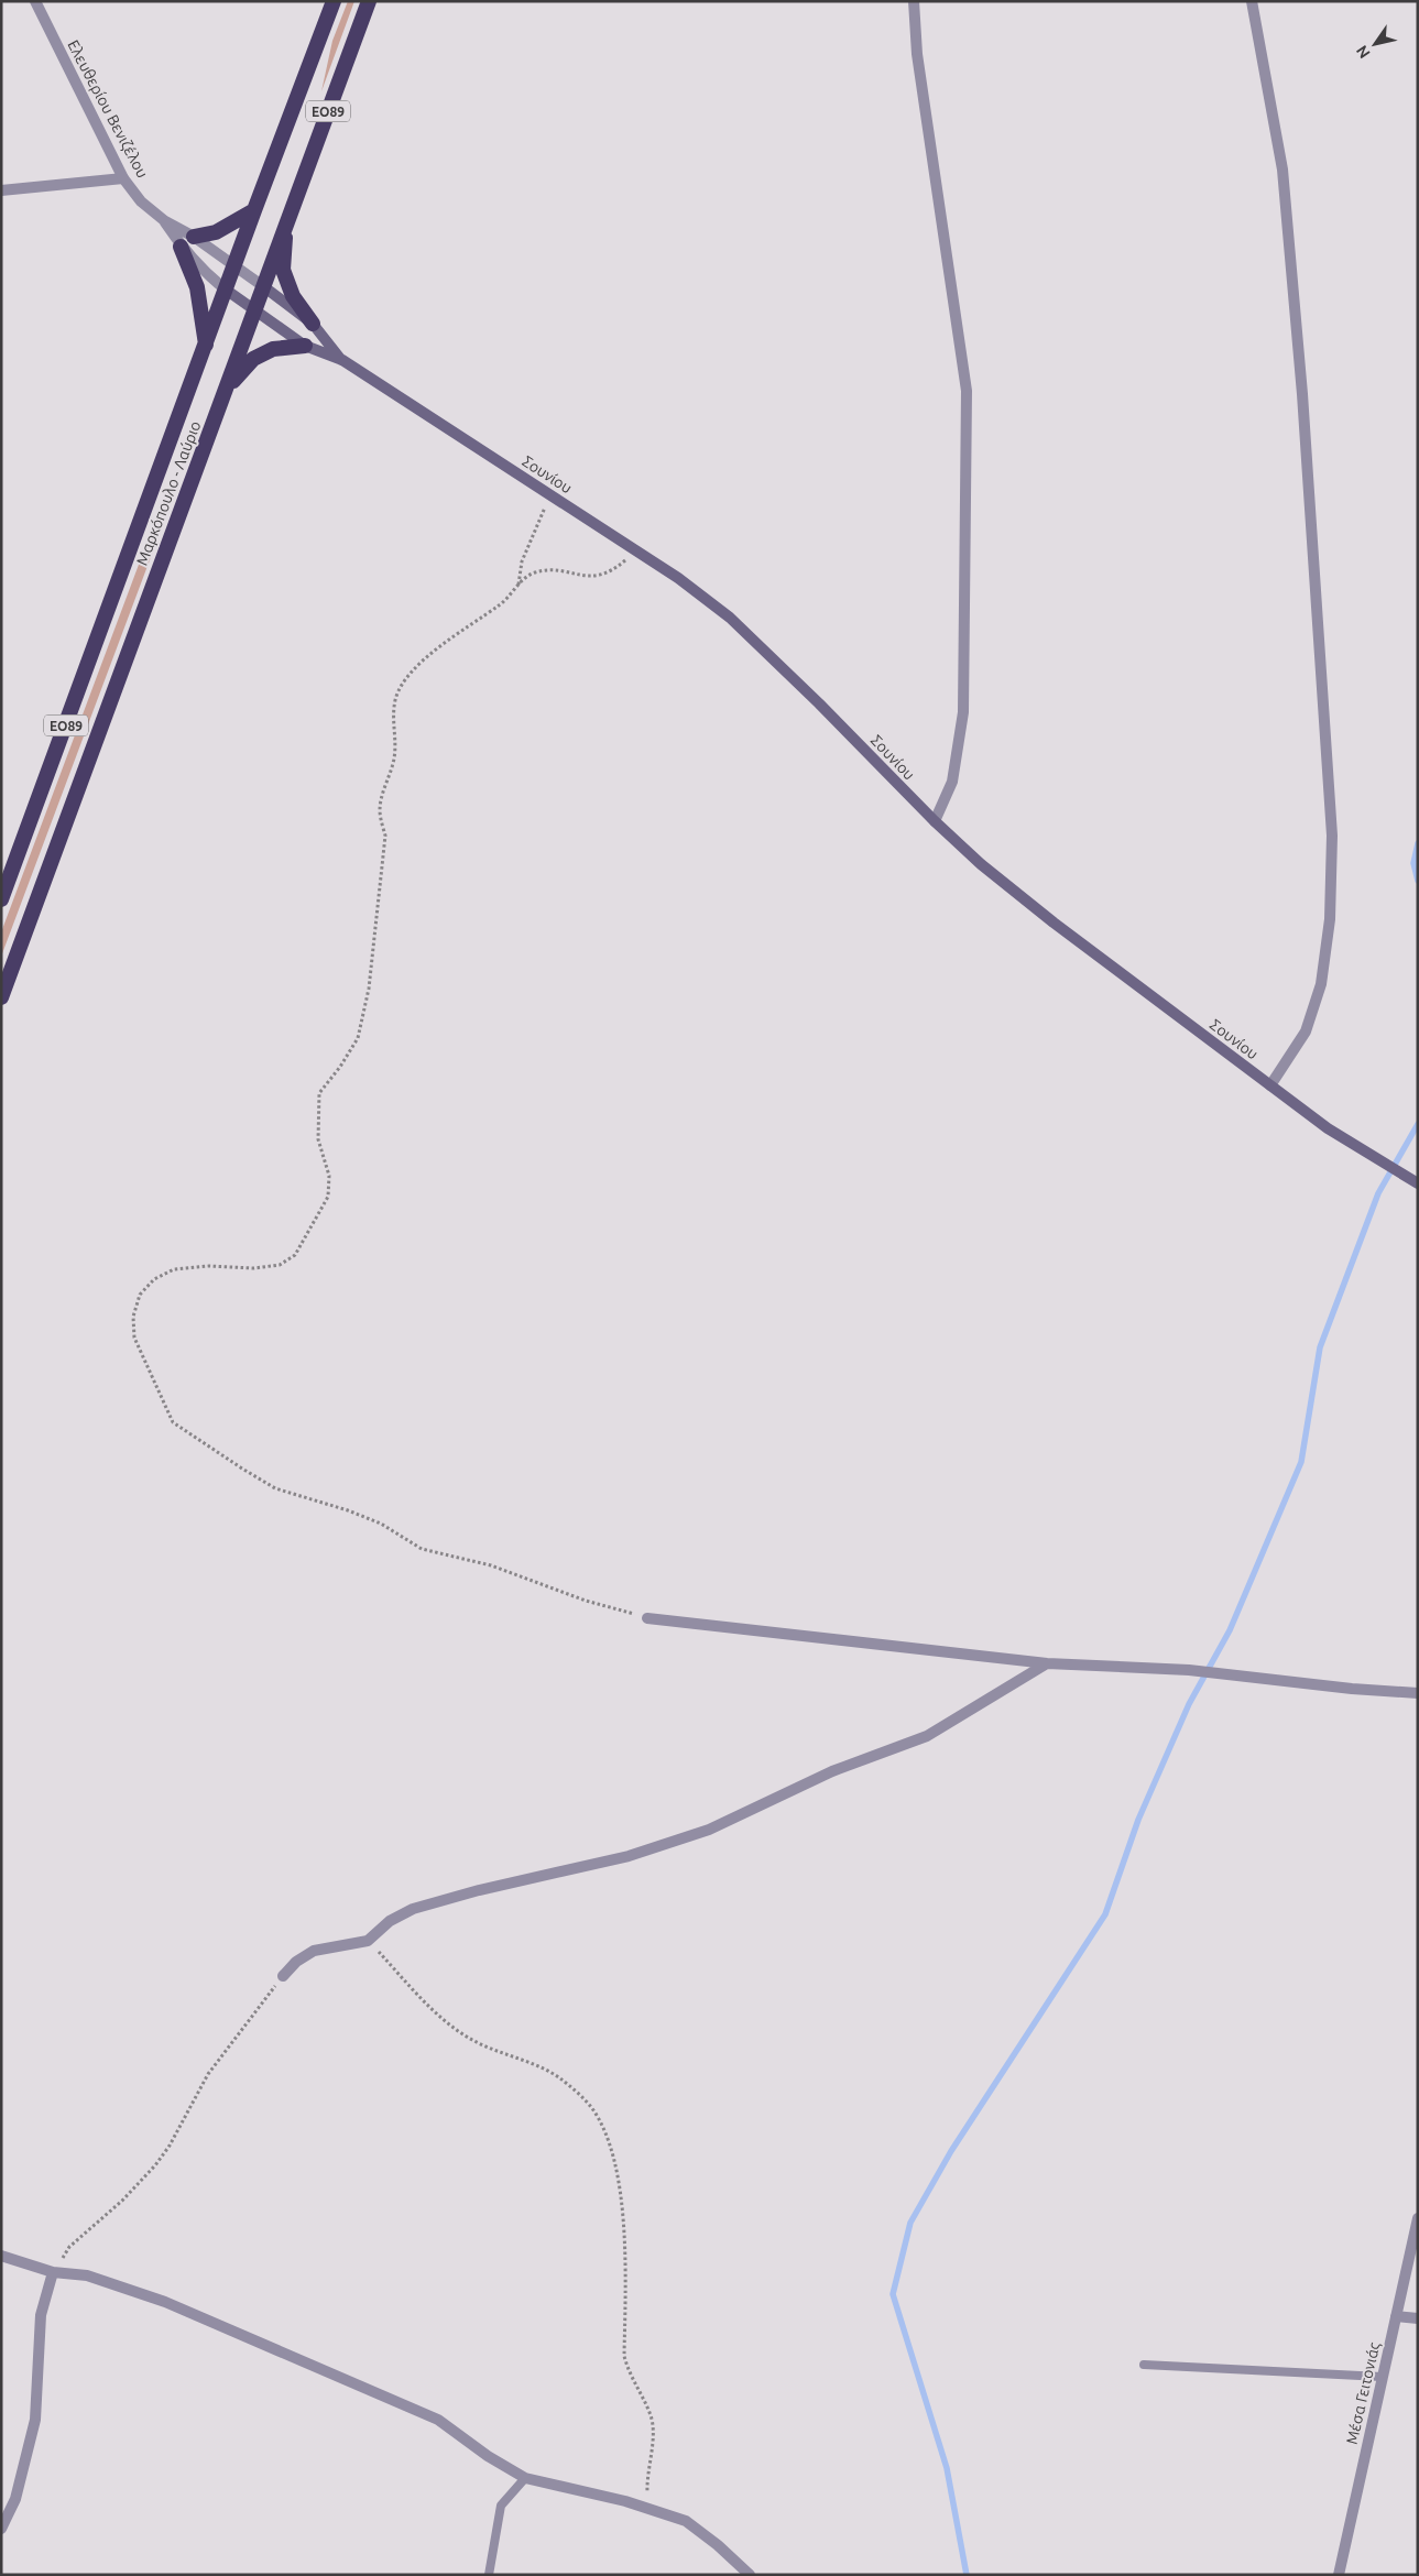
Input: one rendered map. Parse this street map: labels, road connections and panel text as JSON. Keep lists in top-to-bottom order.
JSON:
{
  "streets": {
    "highway": ["ΕΟ89", "Μαρκόπουλο - Λαύριο"],
    "main road": ["Σουνίου"],
    "street": ["Ελευθερίου Βενιζέλου", "Μέσα Γειτονιάς"]
  },
  "crossings": [
    ["Ελευθερίου Βενιζέλου", "Σουνίου"],
    ["Σουνίου", "Μαρκόπουλο - Λαύριο"]
  ],
  "north": "bottom left"
}
